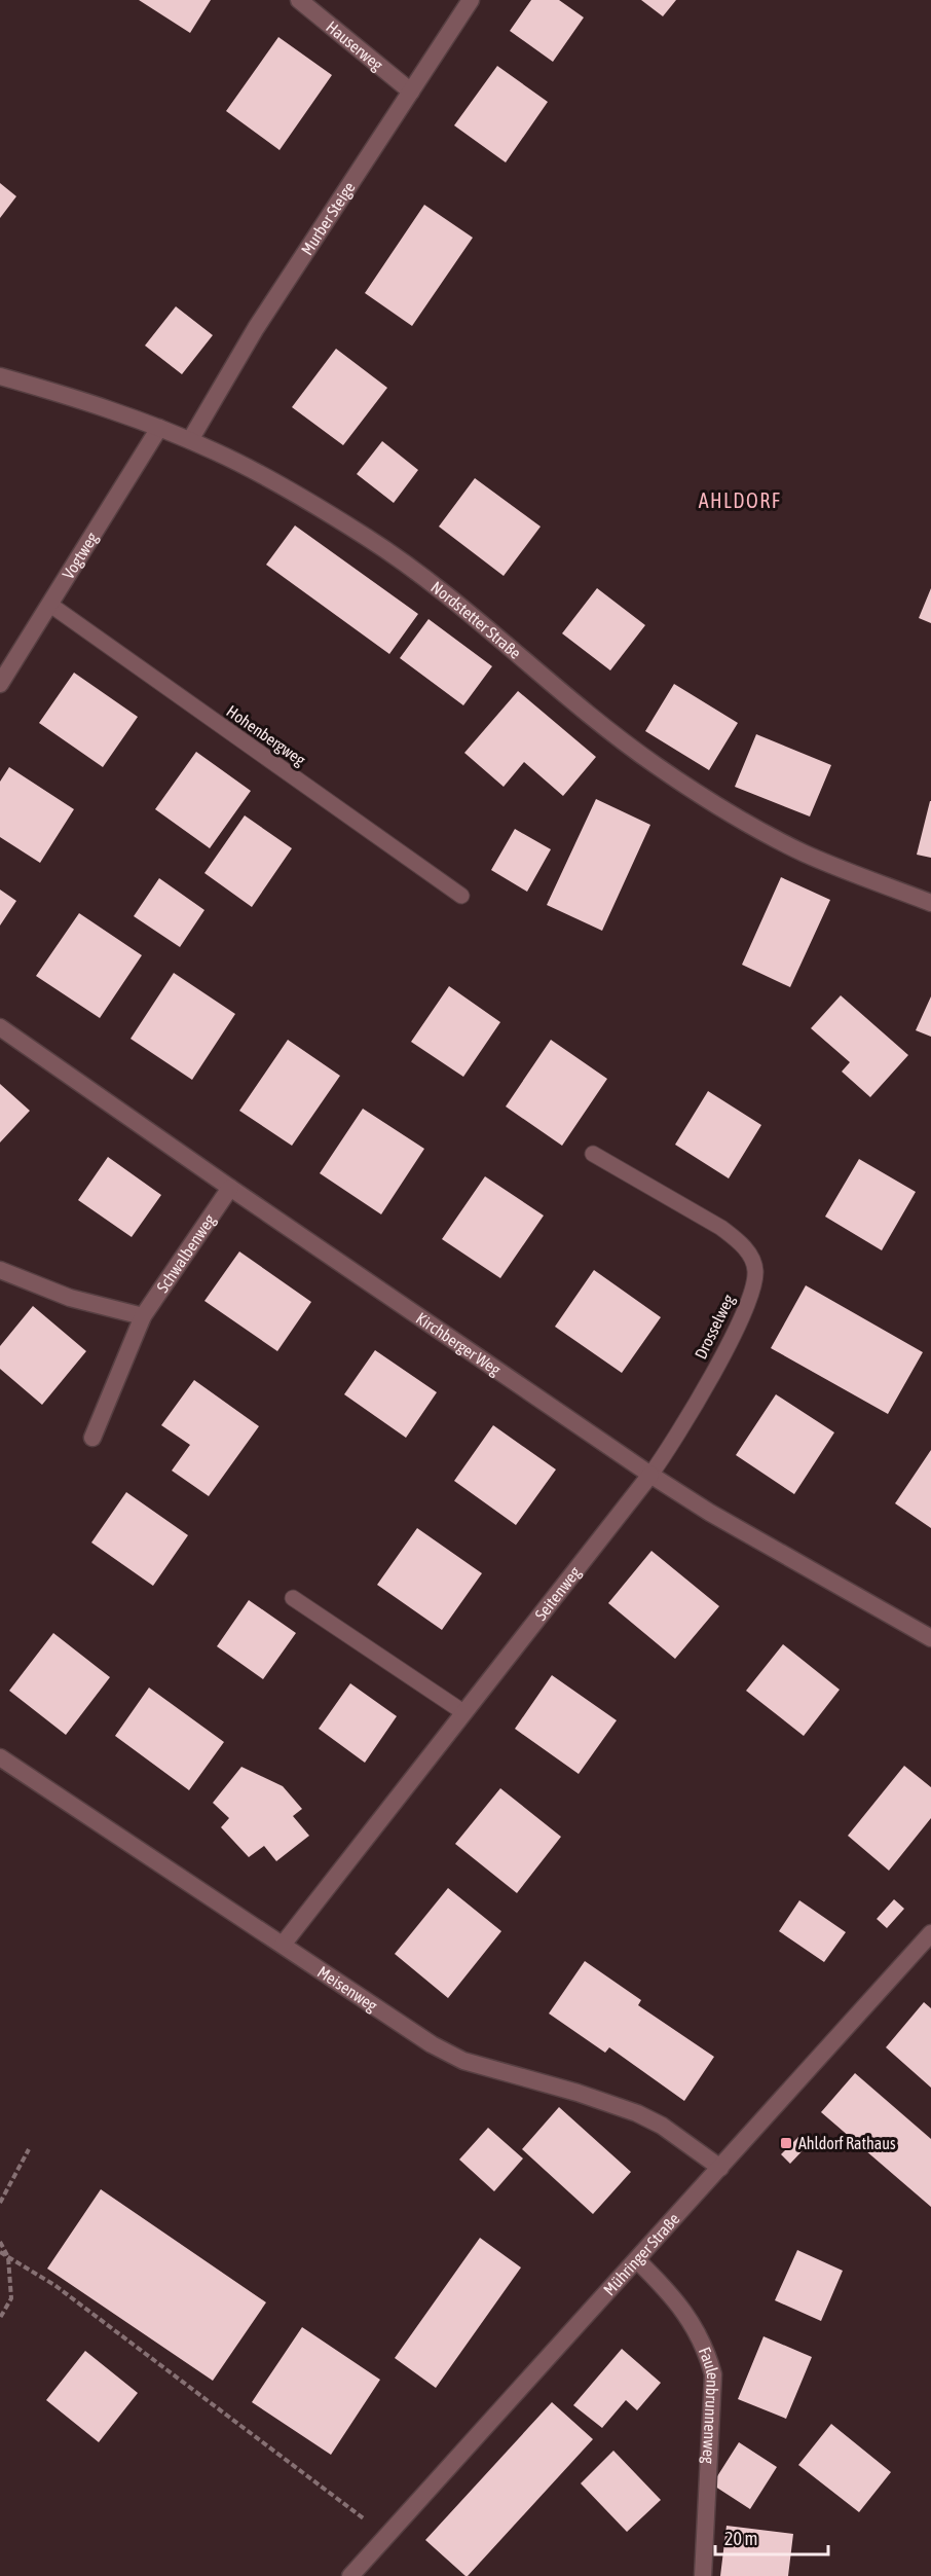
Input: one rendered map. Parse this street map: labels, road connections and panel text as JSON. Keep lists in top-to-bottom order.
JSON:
{
  "streets": {
    "street": [
      "Hauserweg",
      "Murber Steige",
      "Vogtweg",
      "Nordstetter Straße",
      "Schwalbenweg",
      "Kirchberger Weg",
      "Seitenweg",
      "Meisenweg",
      "Mühringer Straße",
      "Faulenbrunnenweg"
    ],
    "lane": ["Hohenbergweg", "Drosselweg"]
  },
  "crossings": [
    ["Hauserweg", "Murber Steige"],
    ["Murber Steige", "Nordstetter Straße"],
    ["Vogtweg", "Nordstetter Straße"],
    ["Vogtweg", "Hohenbergweg"],
    ["Schwalbenweg", "Kirchberger Weg"],
    ["Drosselweg", "Kirchberger Weg"],
    ["Drosselweg", "Seitenweg"],
    ["Kirchberger Weg", "Seitenweg"],
    ["Seitenweg", "Meisenweg"],
    ["Meisenweg", "Mühringer Straße"],
    ["Mühringer Straße", "Faulenbrunnenweg"]
  ],
  "districts": ["AHLDORF"],
  "places": {
    "transit": ["Ahldorf Rathaus"]
  },
  "scale_bar": "20 m"
}
